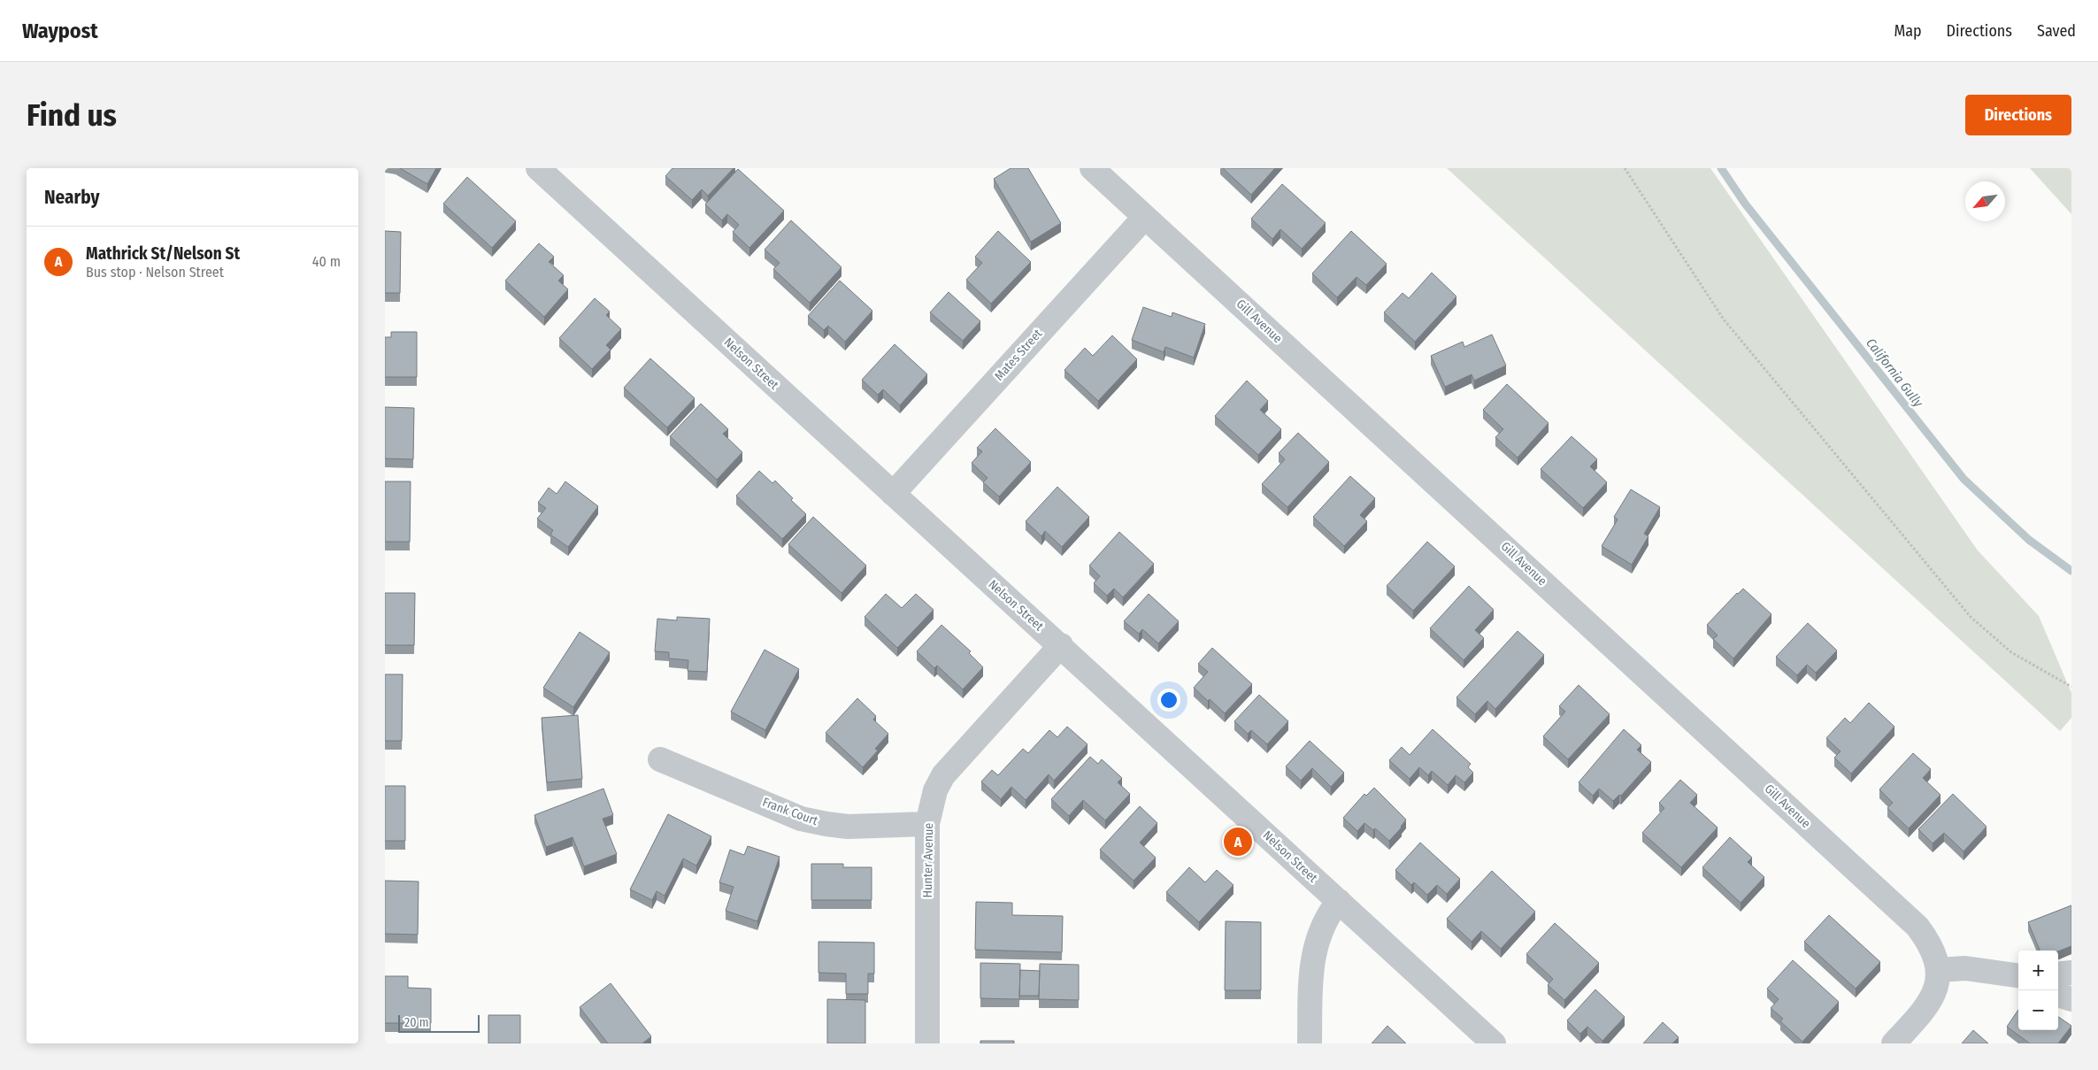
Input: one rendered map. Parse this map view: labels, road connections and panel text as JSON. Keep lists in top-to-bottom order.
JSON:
{
  "streets": {
    "street": [
      "Gill Avenue",
      "Mates Street",
      "Nelson Street",
      "Frank Court",
      "Hunter Avenue"
    ]
  },
  "crossings": [
    ["Gill Avenue", "Mates Street"],
    ["Mates Street", "Nelson Street"],
    ["Nelson Street", "Hunter Avenue"],
    ["Frank Court", "Hunter Avenue"]
  ],
  "water": ["California Gully"],
  "scale_bar": "20 m",
  "north": "bottom left",
  "page": {
    "header": "Waypost",
    "nav": ["Map", "Directions", "Saved"],
    "buttons": "Directions",
    "title": "Find us",
    "heading": "Nearby",
    "list": [
      {
        "mark": "A",
        "name": "Mathrick St/Nelson St",
        "note": "Bus stop · Nelson Street",
        "value": "40 m"
      }
    ],
    "pins": "A",
    "map_buttons": ["+", "−"],
    "scale": "20 m"
  }
}
